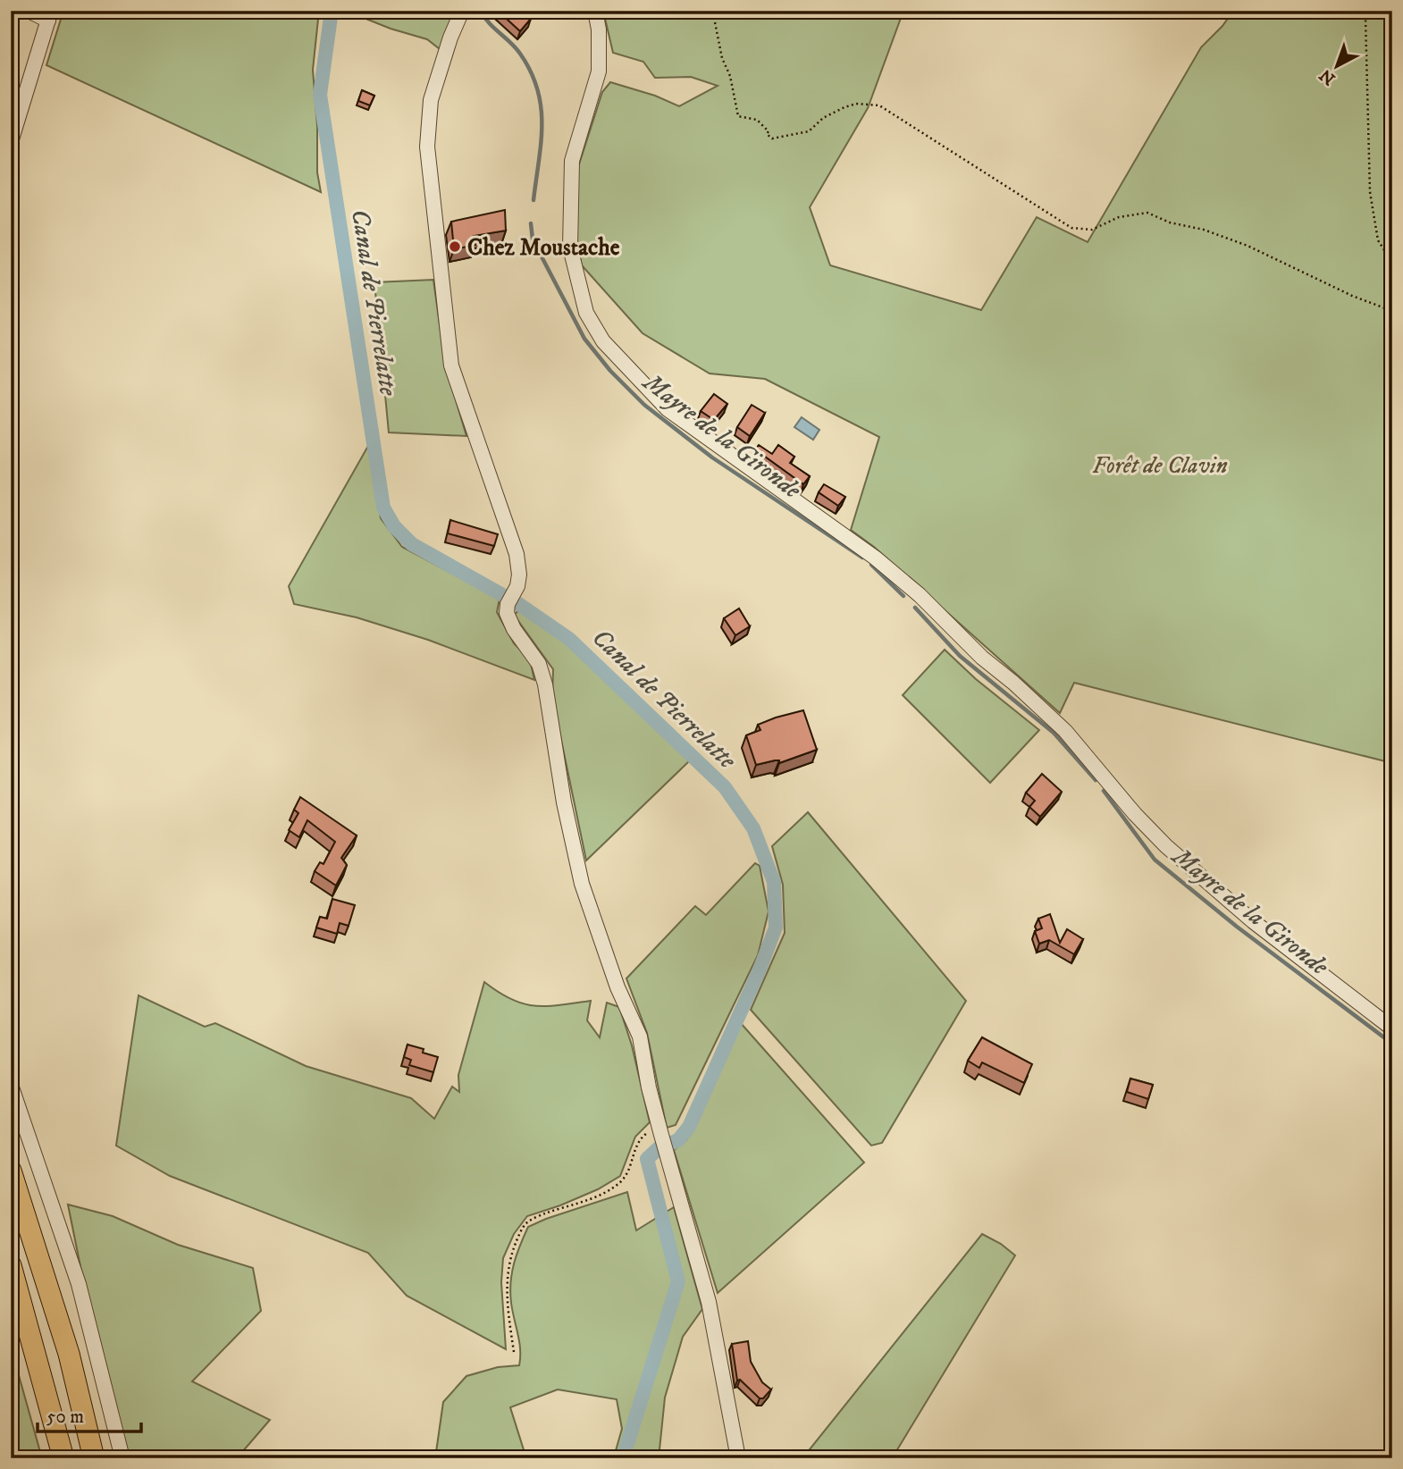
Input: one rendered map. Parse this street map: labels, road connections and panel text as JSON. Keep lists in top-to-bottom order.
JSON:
{
  "water": ["Canal de Pierrelatte", "Mayre de la Gironde"],
  "parks": ["Forêt de Clavin"],
  "places": ["Chez Moustache"],
  "scale_bar": "50 m",
  "north": "bottom left"
}
